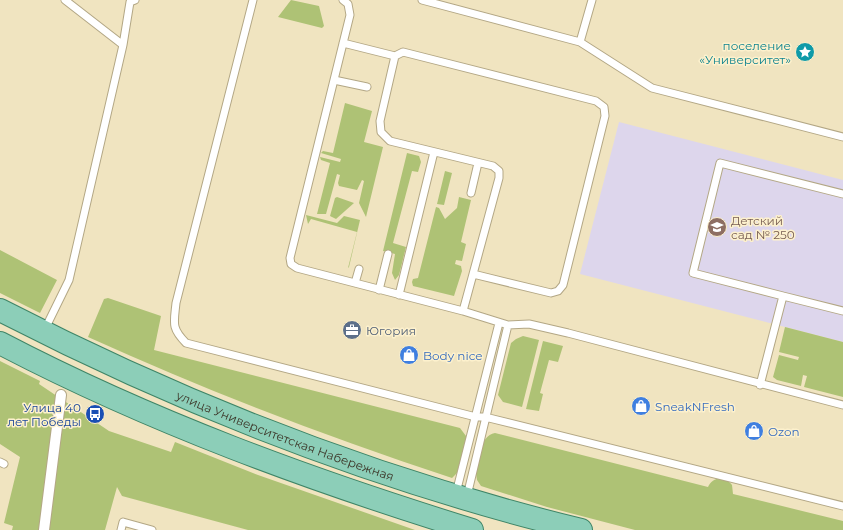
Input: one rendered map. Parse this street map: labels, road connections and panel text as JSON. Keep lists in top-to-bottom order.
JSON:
{
  "streets": {
    "main road": ["улица Университетская Набережная"]
  },
  "places": {
    "place": ["поселение «Университет»"],
    "school or university": ["Детский сад № 250"],
    "office": ["Югория"],
    "shop": ["Body nice", "SneakNFresh", "Ozon"],
    "bus stop": ["Улица 40 лет Победы"]
  }
}
